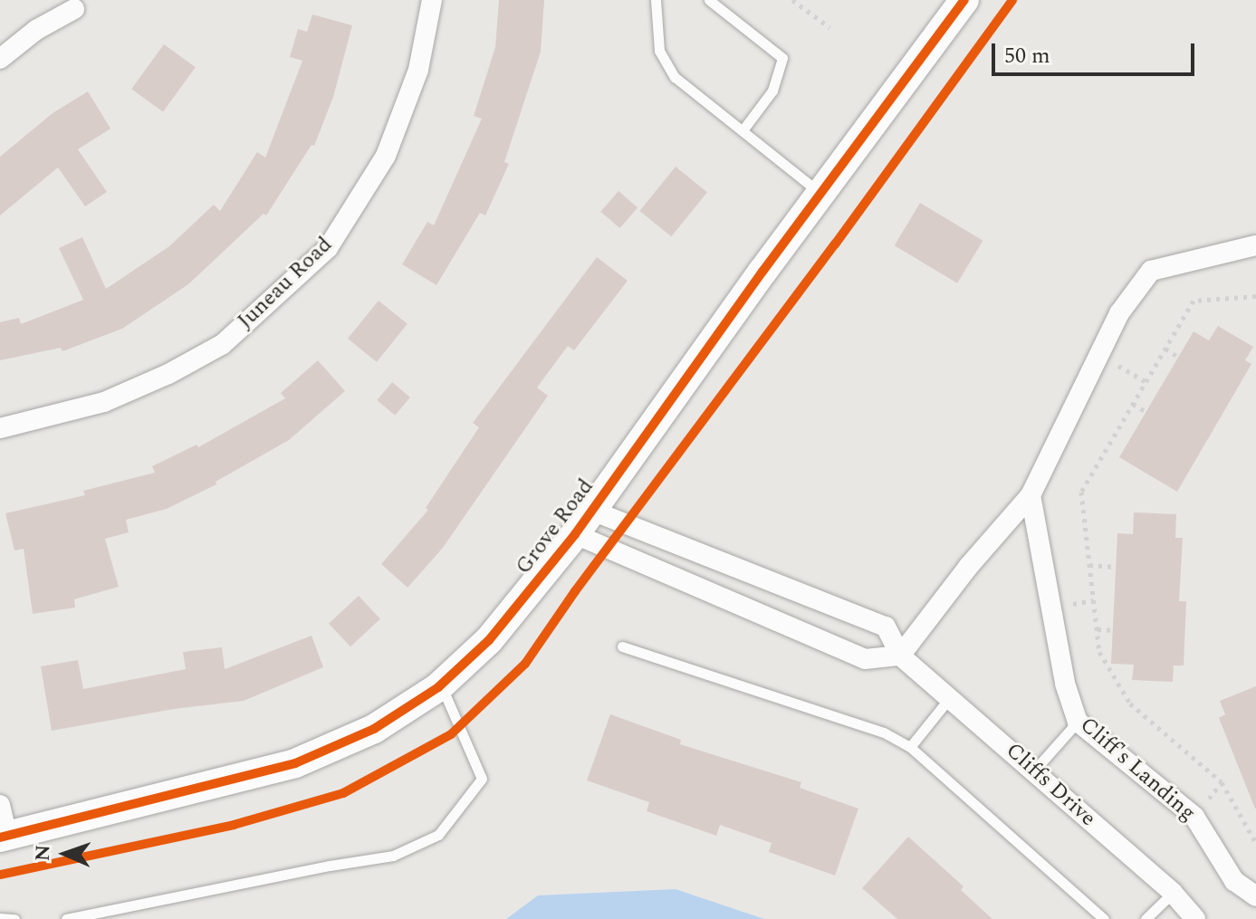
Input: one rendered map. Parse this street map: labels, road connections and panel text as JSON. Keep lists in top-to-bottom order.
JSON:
{
  "streets": {
    "main road": ["Grove Road"],
    "street": ["Juneau Road", "Cliff's Landing", "Cliffs Drive"]
  },
  "crossings": [
    ["Grove Road", "Cliffs Drive"]
  ],
  "scale_bar": "50 m",
  "north": "left"
}
